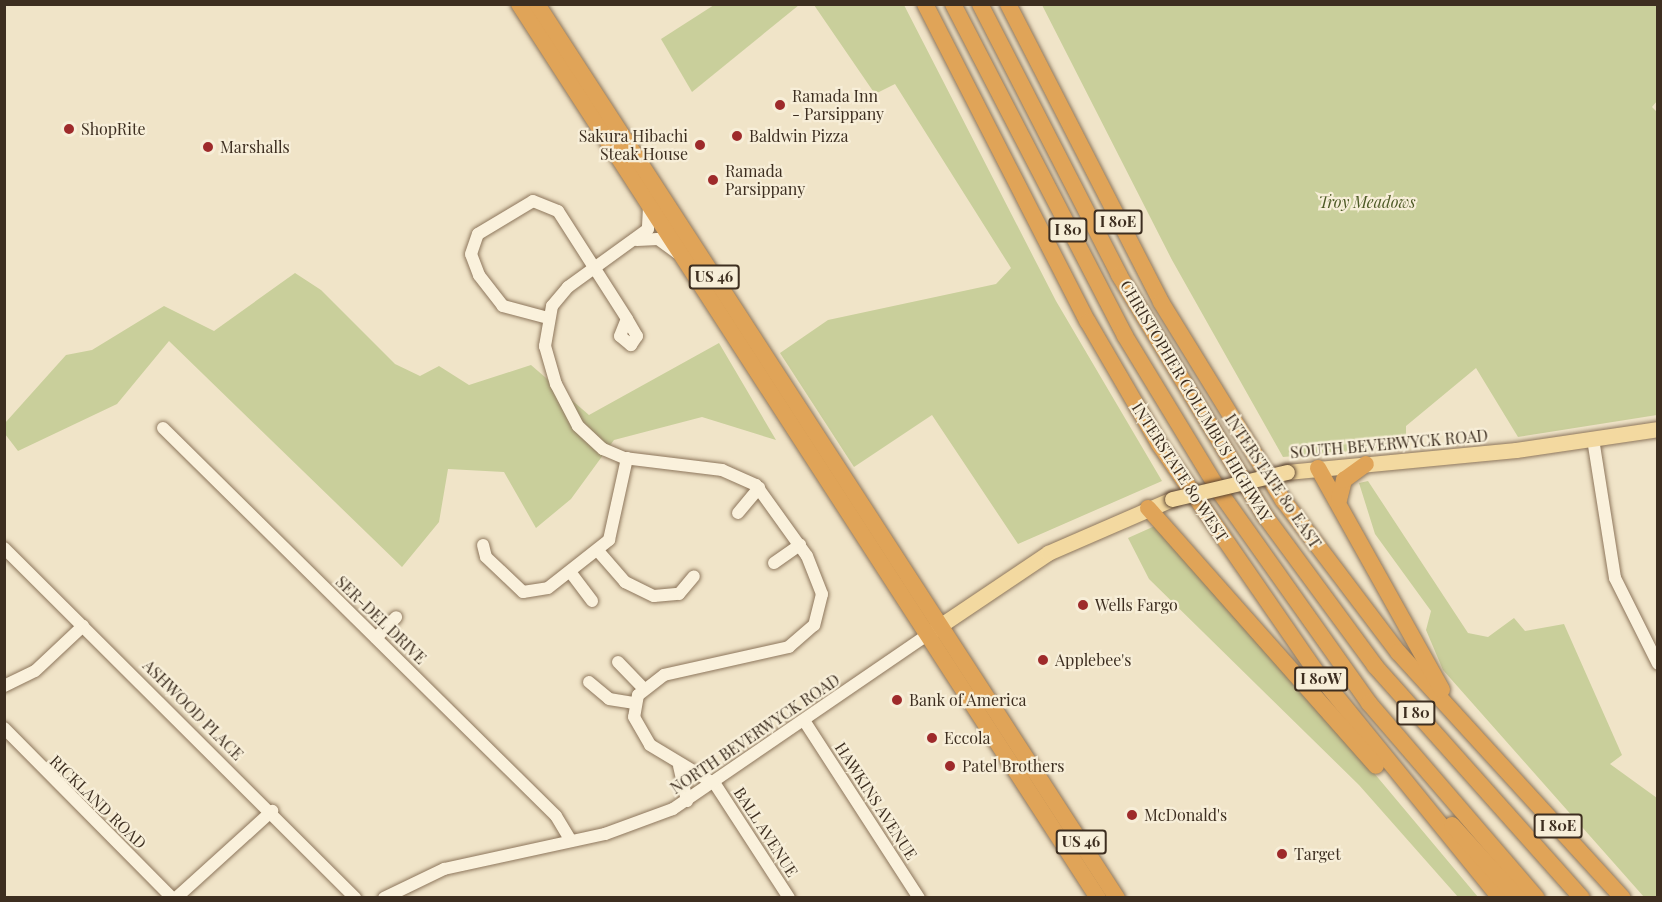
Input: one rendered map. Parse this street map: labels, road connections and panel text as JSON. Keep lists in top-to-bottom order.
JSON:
{
  "streets": {
    "highway": [
      "I 80E",
      "I 80",
      "US 46",
      "CHRISTOPHER COLUMBUS HIGHWAY",
      "INTERSTATE 80 WEST",
      "INTERSTATE 80 EAST",
      "I 80W"
    ],
    "main road": ["SOUTH BEVERWYCK ROAD"],
    "street": [
      "SER-DEL DRIVE",
      "ASHWOOD PLACE",
      "NORTH BEVERWYCK ROAD",
      "HAWKINS AVENUE",
      "RICKLAND ROAD",
      "BALL AVENUE"
    ]
  },
  "crossings": [
    ["US 46", "SOUTH BEVERWYCK ROAD"],
    ["US 46", "NORTH BEVERWYCK ROAD"],
    ["SOUTH BEVERWYCK ROAD", "NORTH BEVERWYCK ROAD"],
    ["SER-DEL DRIVE", "NORTH BEVERWYCK ROAD"],
    ["NORTH BEVERWYCK ROAD", "HAWKINS AVENUE"],
    ["NORTH BEVERWYCK ROAD", "BALL AVENUE"]
  ],
  "parks": ["Troy Meadows"],
  "places": [
    "Ramada Inn - Parsippany",
    "ShopRite",
    "Baldwin Pizza",
    "Sakura Hibachi Steak House",
    "Marshalls",
    "Ramada Parsippany",
    "Wells Fargo",
    "Applebee's",
    "Bank of America",
    "Eccola",
    "Patel Brothers",
    "McDonald's",
    "Target"
  ]
}
